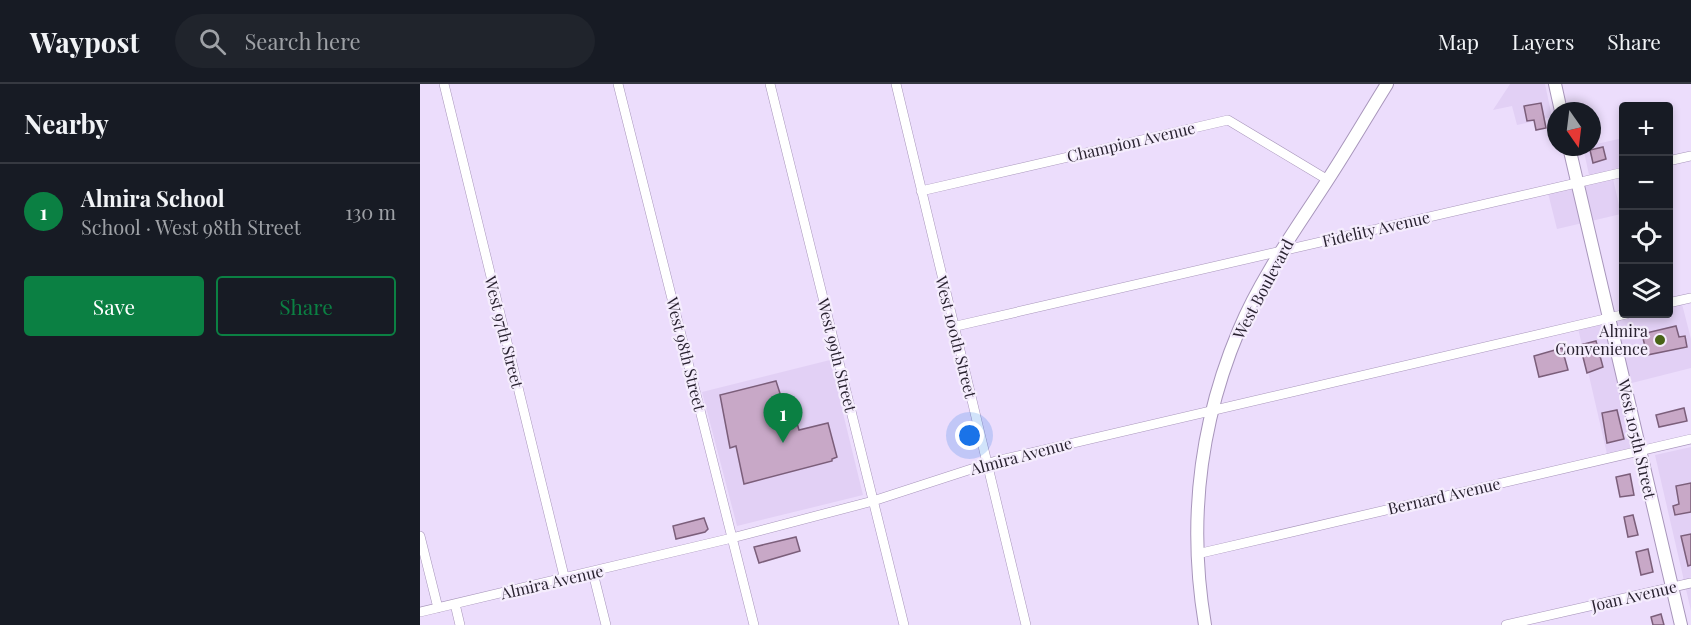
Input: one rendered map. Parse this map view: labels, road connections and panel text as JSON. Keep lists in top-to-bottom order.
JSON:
{
  "streets": {
    "street": [
      "Champion Avenue",
      "Fidelity Avenue",
      "West Boulevard",
      "West 97th Street",
      "West 100th Street",
      "West 98th Street",
      "West 99th Street",
      "West 105th Street",
      "Almira Avenue",
      "Bernard Avenue",
      "Joan Avenue"
    ]
  },
  "crossings": [
    ["Champion Avenue", "West Boulevard"],
    ["Champion Avenue", "West 100th Street"],
    ["Fidelity Avenue", "West Boulevard"],
    ["Fidelity Avenue", "West 100th Street"],
    ["Fidelity Avenue", "West 105th Street"],
    ["West Boulevard", "Almira Avenue"],
    ["West Boulevard", "Bernard Avenue"],
    ["West 97th Street", "Almira Avenue"],
    ["West 100th Street", "Almira Avenue"],
    ["West 98th Street", "Almira Avenue"],
    ["West 99th Street", "Almira Avenue"],
    ["West 105th Street", "Almira Avenue"],
    ["West 105th Street", "Bernard Avenue"],
    ["West 105th Street", "Joan Avenue"]
  ],
  "places": ["Almira Convenience"],
  "north": "bottom",
  "page": {
    "header": "Waypost",
    "search": "Search here",
    "nav": ["Map", "Layers", "Share"],
    "heading": "Nearby",
    "map_buttons": ["+", "−"],
    "list": [
      {
        "mark": "1",
        "name": "Almira School",
        "note": "School · West 98th Street",
        "value": "130 m"
      }
    ],
    "buttons": ["Save", "Share"],
    "pins": "1"
  }
}
